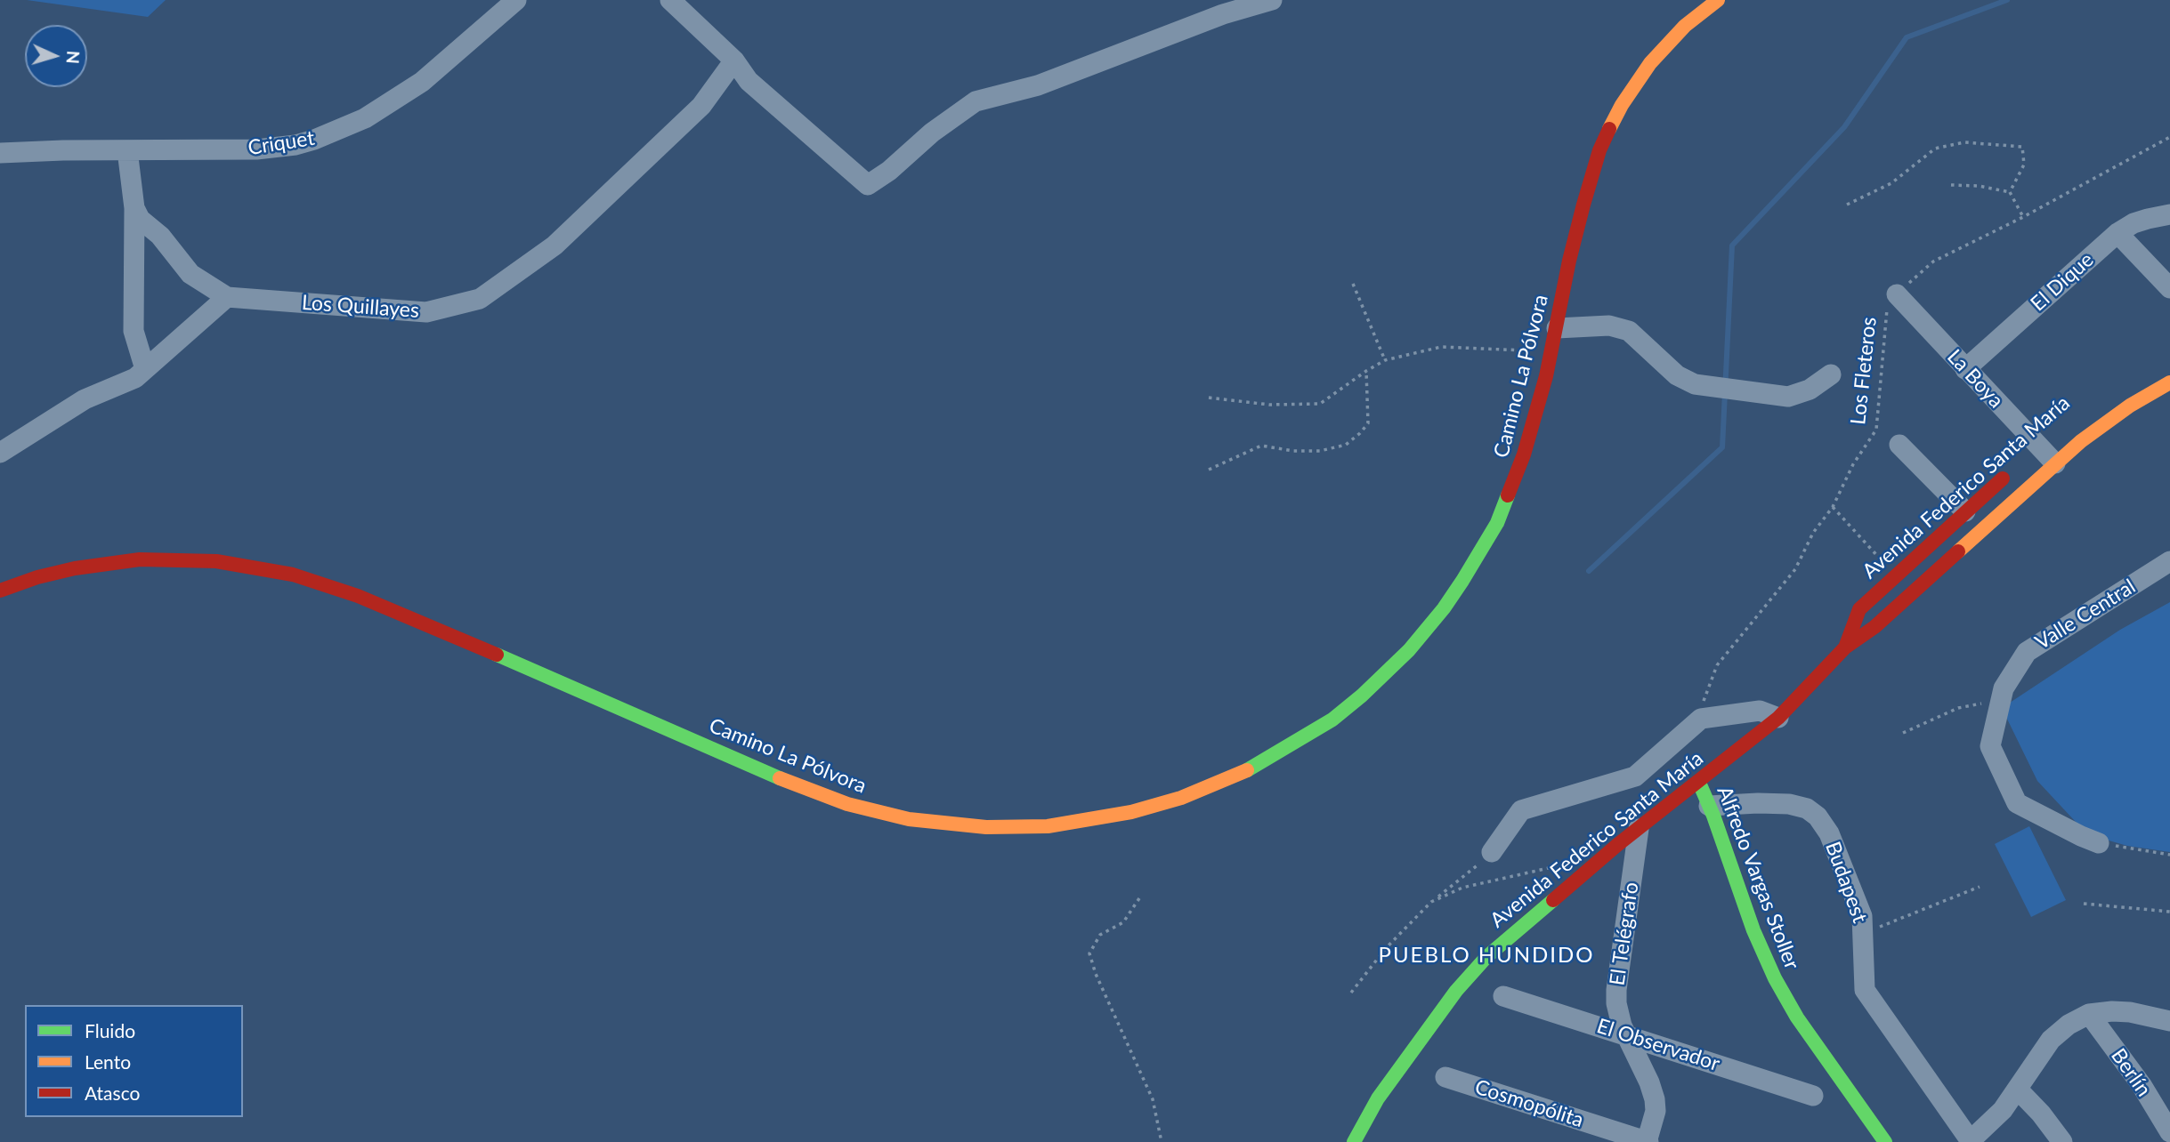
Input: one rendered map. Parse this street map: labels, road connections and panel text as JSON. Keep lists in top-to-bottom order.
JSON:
{
  "streets": {
    "main road": ["Camino La Pólvora", "Avenida Federico Santa María", "Alfredo Vargas Stoller"],
    "street": [
      "Criquet",
      "El Dique",
      "Los Quillayes",
      "La Boya",
      "Valle Central",
      "Budapest",
      "El Telégrafo",
      "El Observador",
      "Berlín",
      "Cosmopólita"
    ],
    "path": ["Los Fleteros"]
  },
  "crossings": [
    ["El Dique", "La Boya"],
    ["Los Fleteros", "La Boya"],
    ["La Boya", "Avenida Federico Santa María"],
    ["Avenida Federico Santa María", "Alfredo Vargas Stoller"],
    ["Avenida Federico Santa María", "El Telégrafo"],
    ["Alfredo Vargas Stoller", "Budapest"],
    ["El Telégrafo", "El Observador"],
    ["El Telégrafo", "Cosmopólita"]
  ],
  "districts": ["PUEBLO HUNDIDO"],
  "legend": ["Fluido", "Lento", "Atasco"],
  "north": "right"
}
